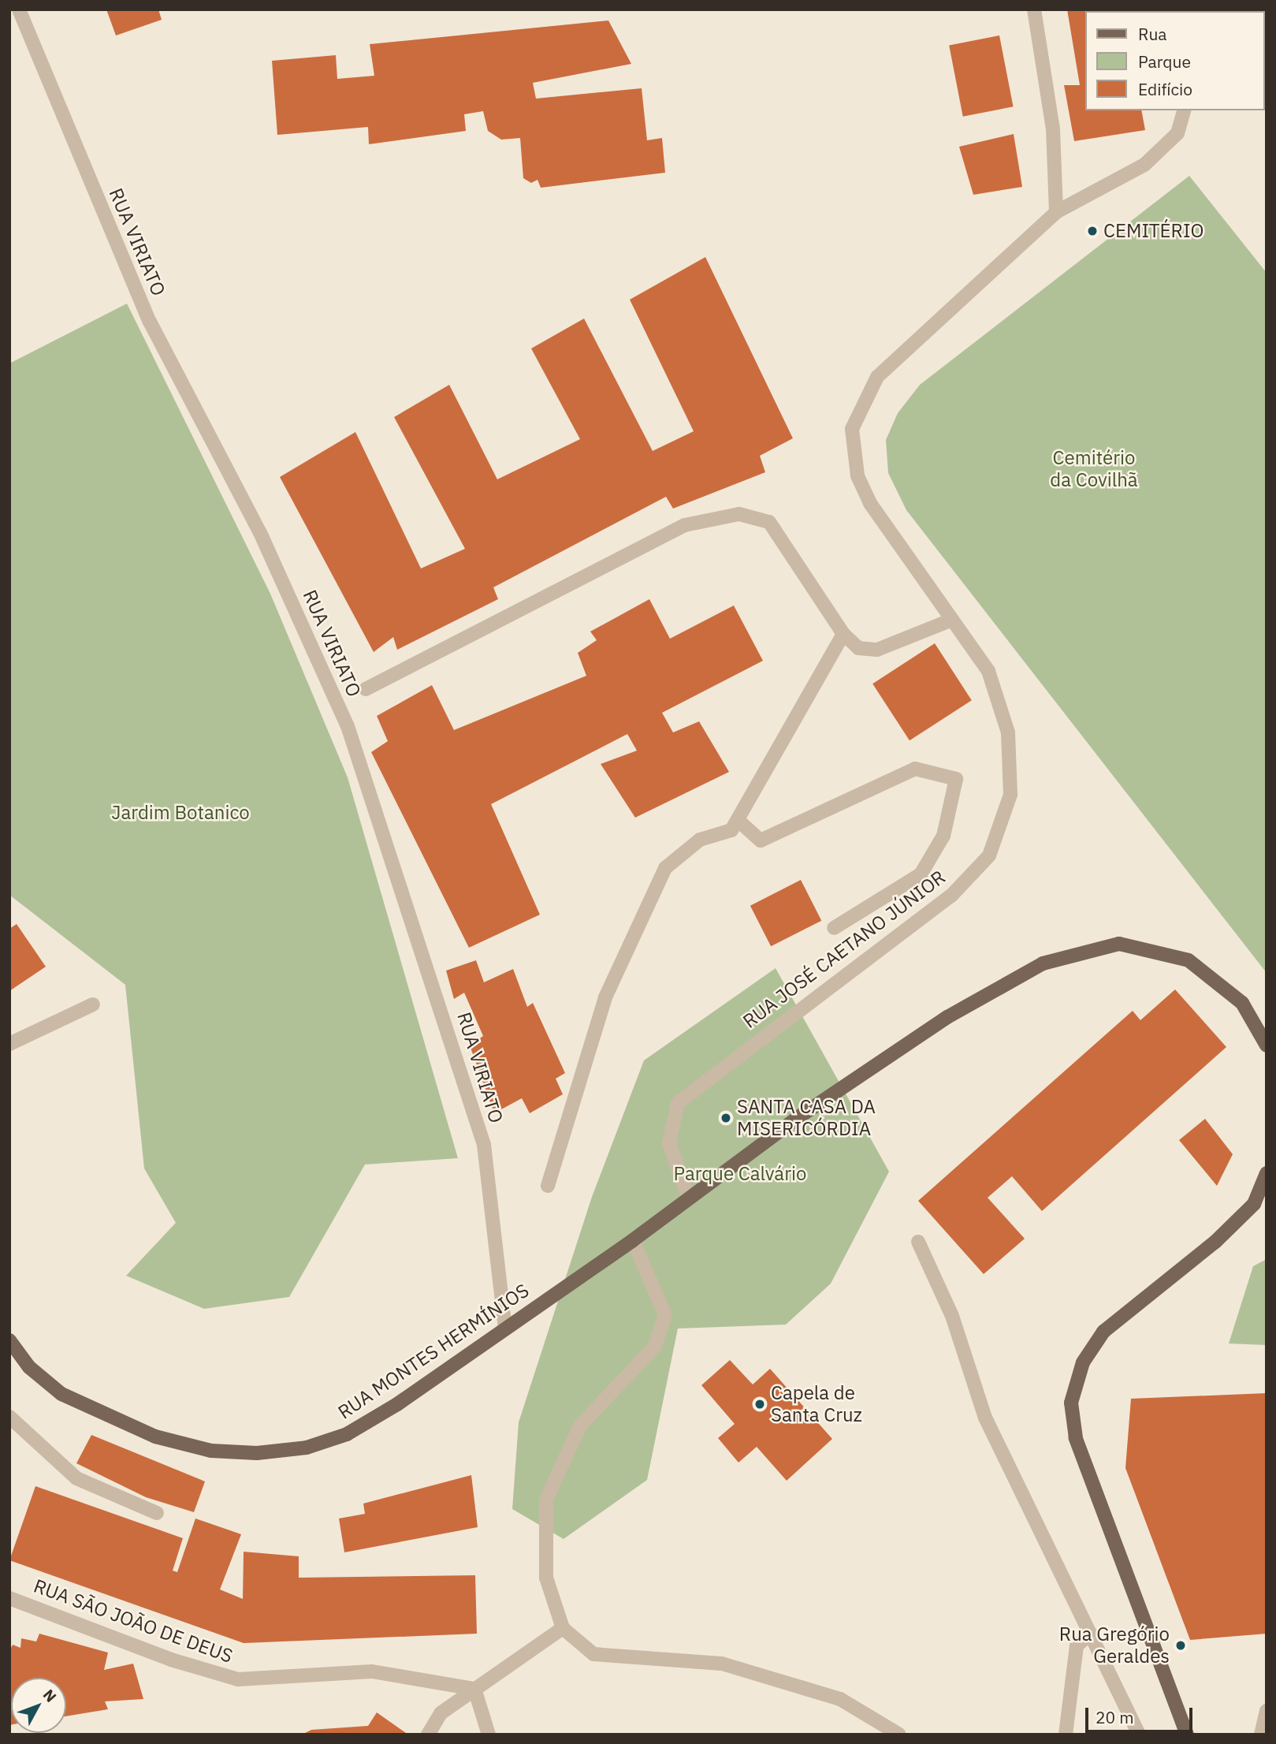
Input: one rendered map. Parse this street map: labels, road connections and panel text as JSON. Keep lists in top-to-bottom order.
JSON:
{
  "streets": {
    "main road": ["RUA MONTES HERMÍNIOS"],
    "street": ["RUA VIRIATO", "RUA JOSÉ CAETANO JÚNIOR", "RUA SÃO JOÃO DE DEUS"]
  },
  "crossings": [
    ["RUA VIRIATO", "RUA MONTES HERMÍNIOS"]
  ],
  "parks": ["Cemitério da Covilhã", "Jardim Botanico", "Parque Calvário"],
  "places": [
    "CEMITÉRIO",
    "SANTA CASA DA MISERICÓRDIA",
    "Capela de Santa Cruz",
    "Rua Gregório Geraldes"
  ],
  "legend": ["Rua", "Parque", "Edifício"],
  "scale_bar": "20 m",
  "north": "top right"
}
